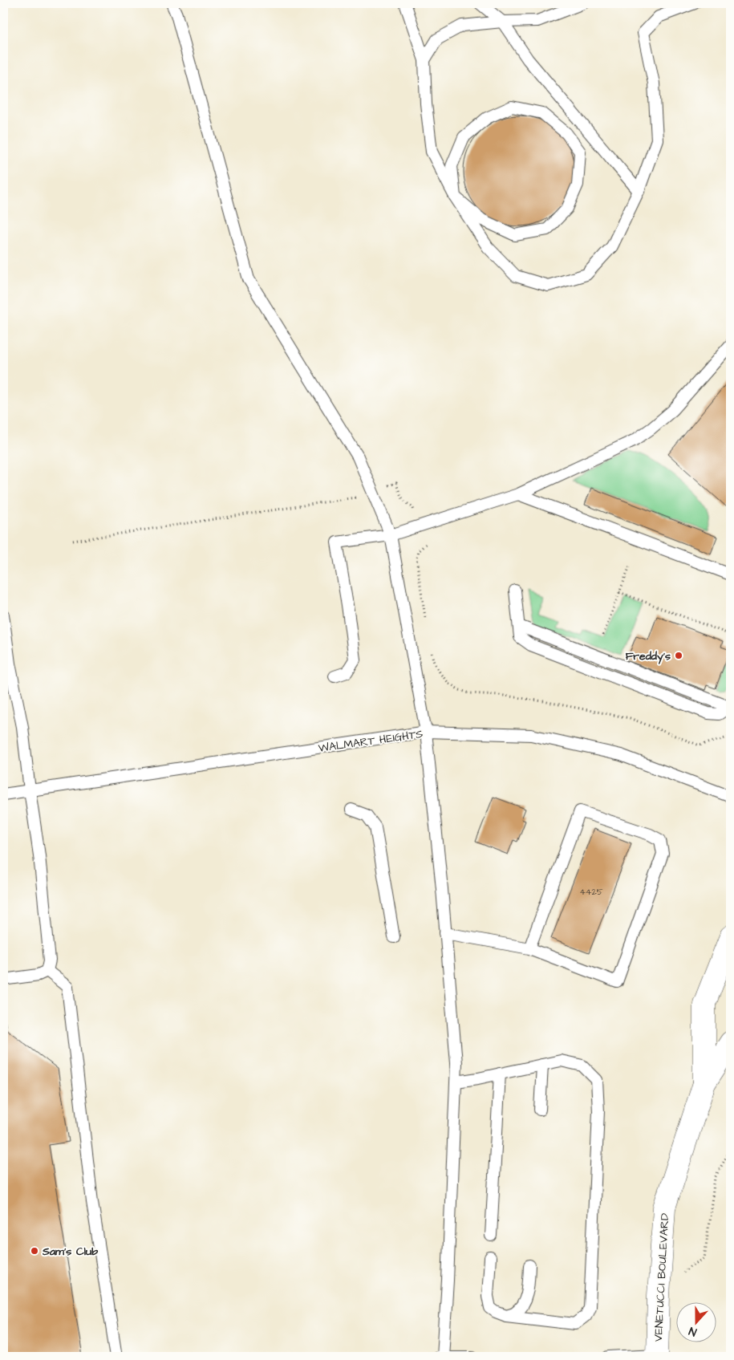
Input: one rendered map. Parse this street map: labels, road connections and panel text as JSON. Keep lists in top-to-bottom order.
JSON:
{
  "streets": {
    "street": ["VENETUCCI BOULEVARD"],
    "lane": ["WALMART HEIGHTS"]
  },
  "places": ["Freddy's", "Sam's Club"],
  "house_numbers": ["4425"],
  "north": "bottom"
}
